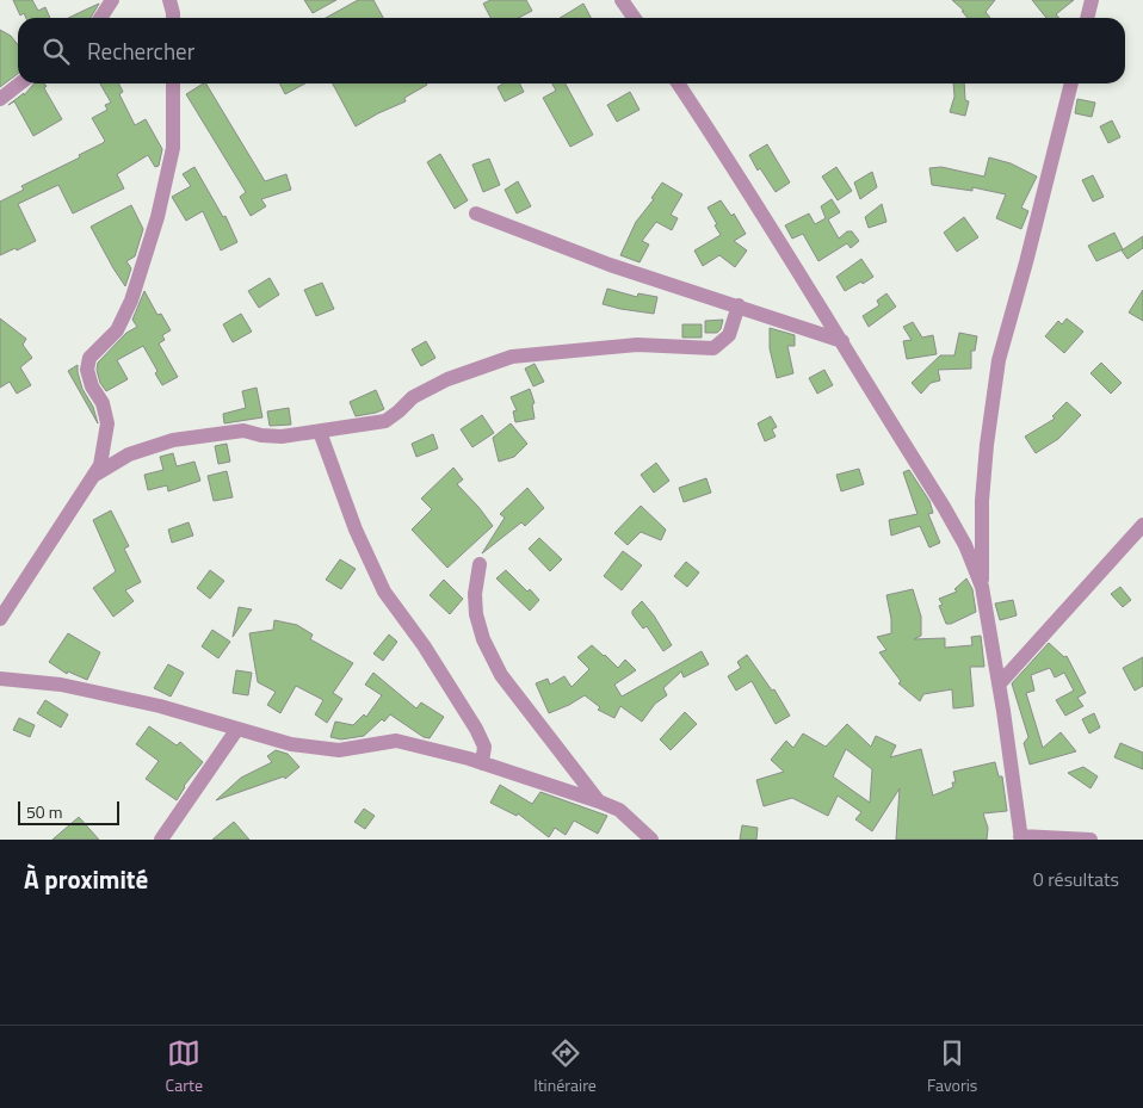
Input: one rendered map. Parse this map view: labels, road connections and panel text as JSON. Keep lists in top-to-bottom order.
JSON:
{
  "scale_bar": "50 m",
  "page": {
    "search": "Rechercher",
    "scale": "50 m",
    "heading": ["À proximité", "0 résultats"],
    "nav": ["Carte", "Itinéraire", "Favoris"]
  }
}
